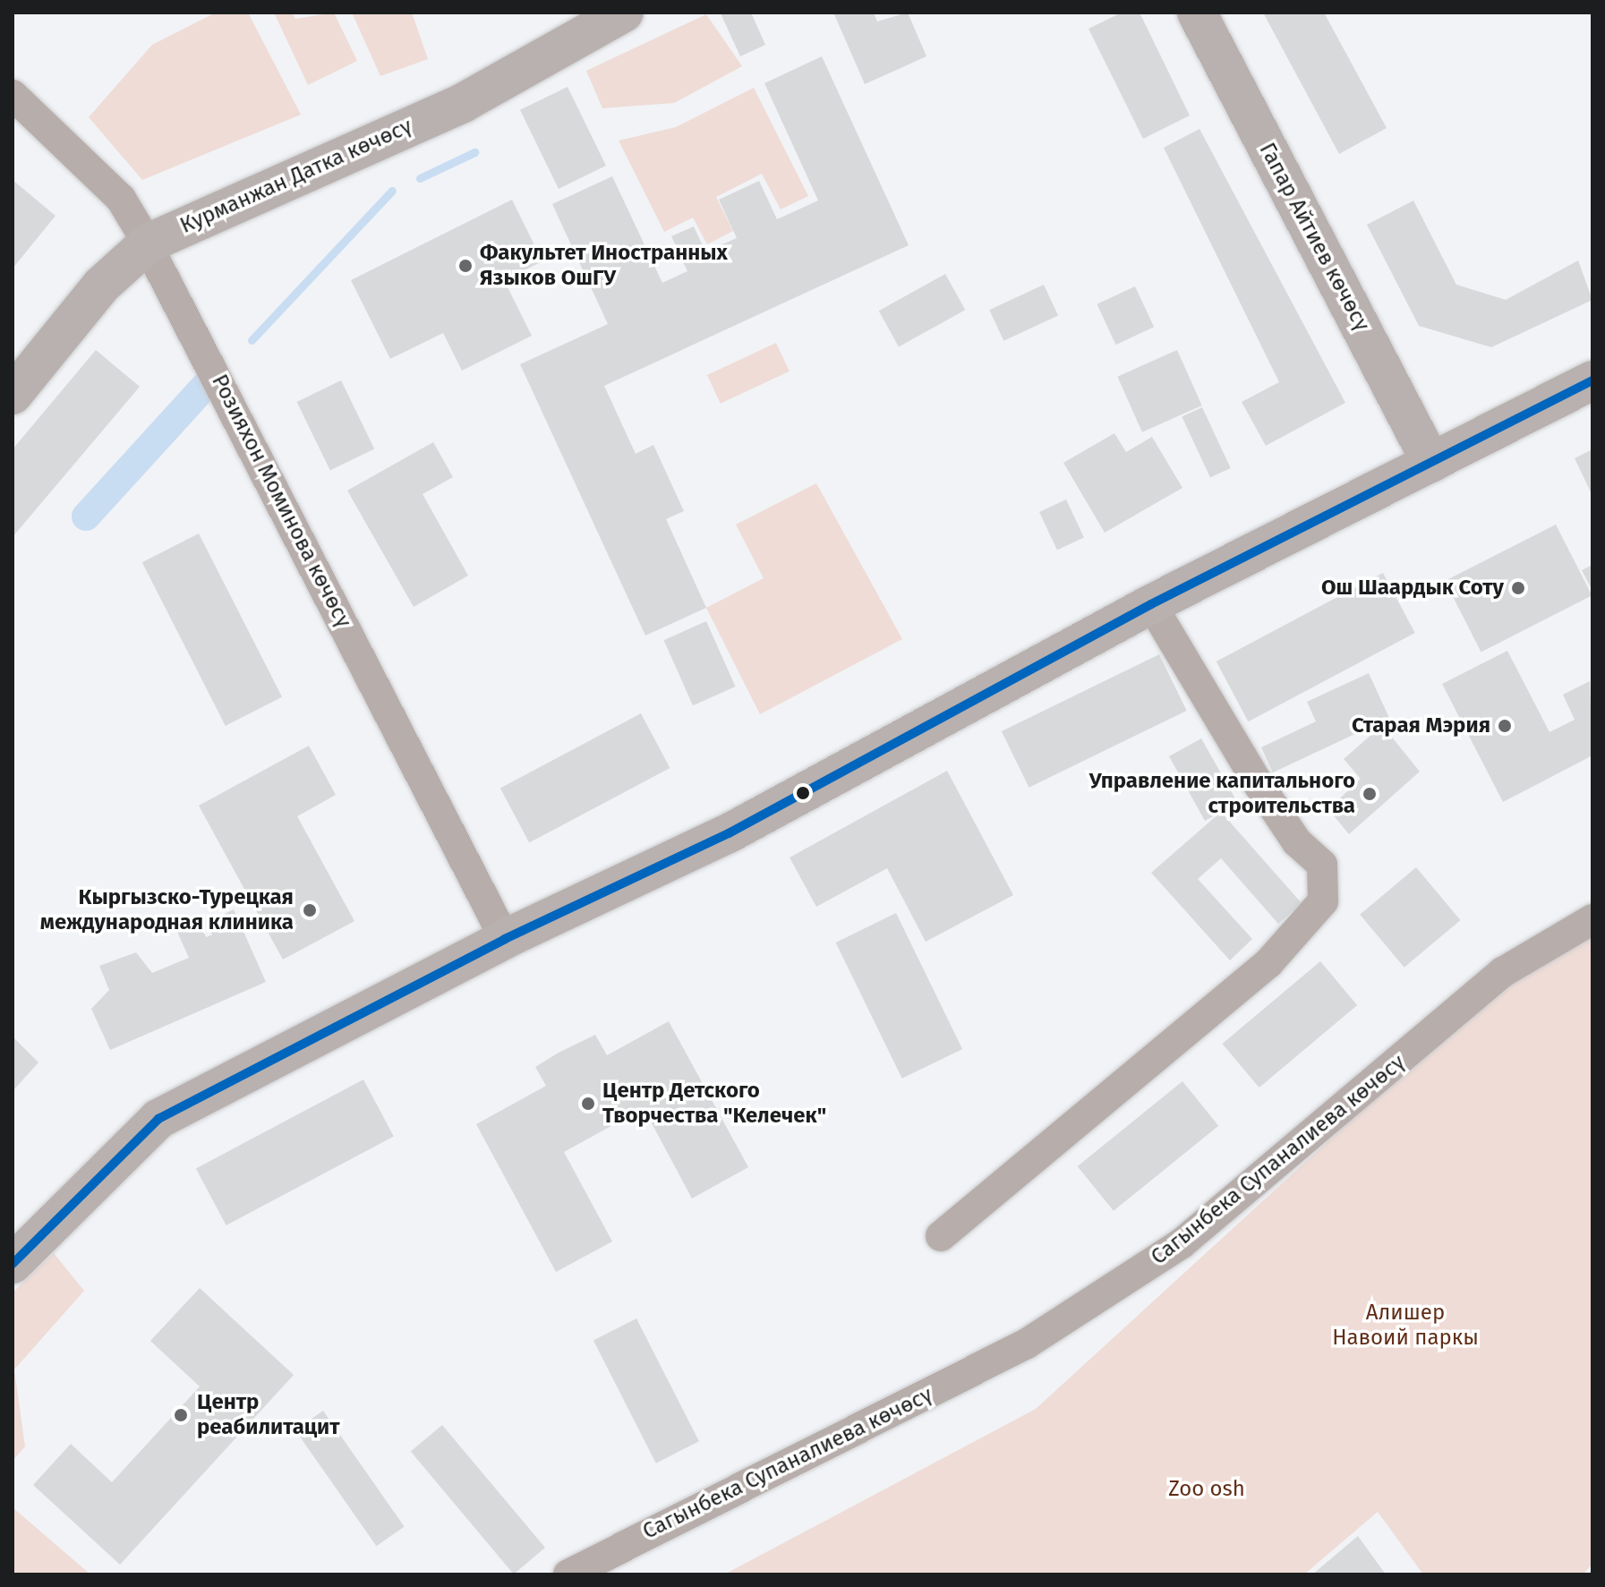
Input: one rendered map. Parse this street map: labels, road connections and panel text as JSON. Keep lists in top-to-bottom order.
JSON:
{
  "streets": {
    "main road": ["Курманжан Датка көчөсү", "Гапар Айтиев көчөсү"],
    "street": ["Розияхон Моминова көчөсү", "Сагынбека Супаналиева көчөсү"]
  },
  "crossings": [
    ["Курманжан Датка көчөсү", "Розияхон Моминова көчөсү"]
  ],
  "parks": ["Алишер Навоий паркы", "Zoo osh"],
  "places": [
    "Факультет Иностранных Языков ОшГУ",
    "Ош Шаардык Соту",
    "Старая Мэрия",
    "Управление капитального строительства",
    "Кыргызско-Турецкая международная клиника",
    "Центр Детского Творчества \"Келечек\"",
    "Центр реабилитацит"
  ]
}
